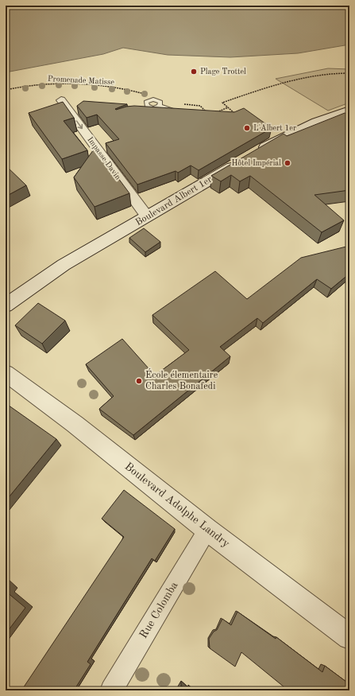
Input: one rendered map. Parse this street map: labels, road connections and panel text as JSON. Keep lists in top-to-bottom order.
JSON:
{
  "streets": {
    "main road": ["Boulevard Albert 1er", "Boulevard Adolphe Landry"],
    "street": ["Impasse Davin", "Rue Colomba"],
    "path": ["Promenade Matisse"]
  },
  "crossings": [
    ["Impasse Davin", "Boulevard Albert 1er"],
    ["Boulevard Adolphe Landry", "Rue Colomba"]
  ],
  "one_way": ["Impasse Davin"],
  "places": [
    "Plage Trottel",
    "L'Albert 1er",
    "Hôtel Impérial",
    "École élementaire Charles Bonafedi"
  ]
}
